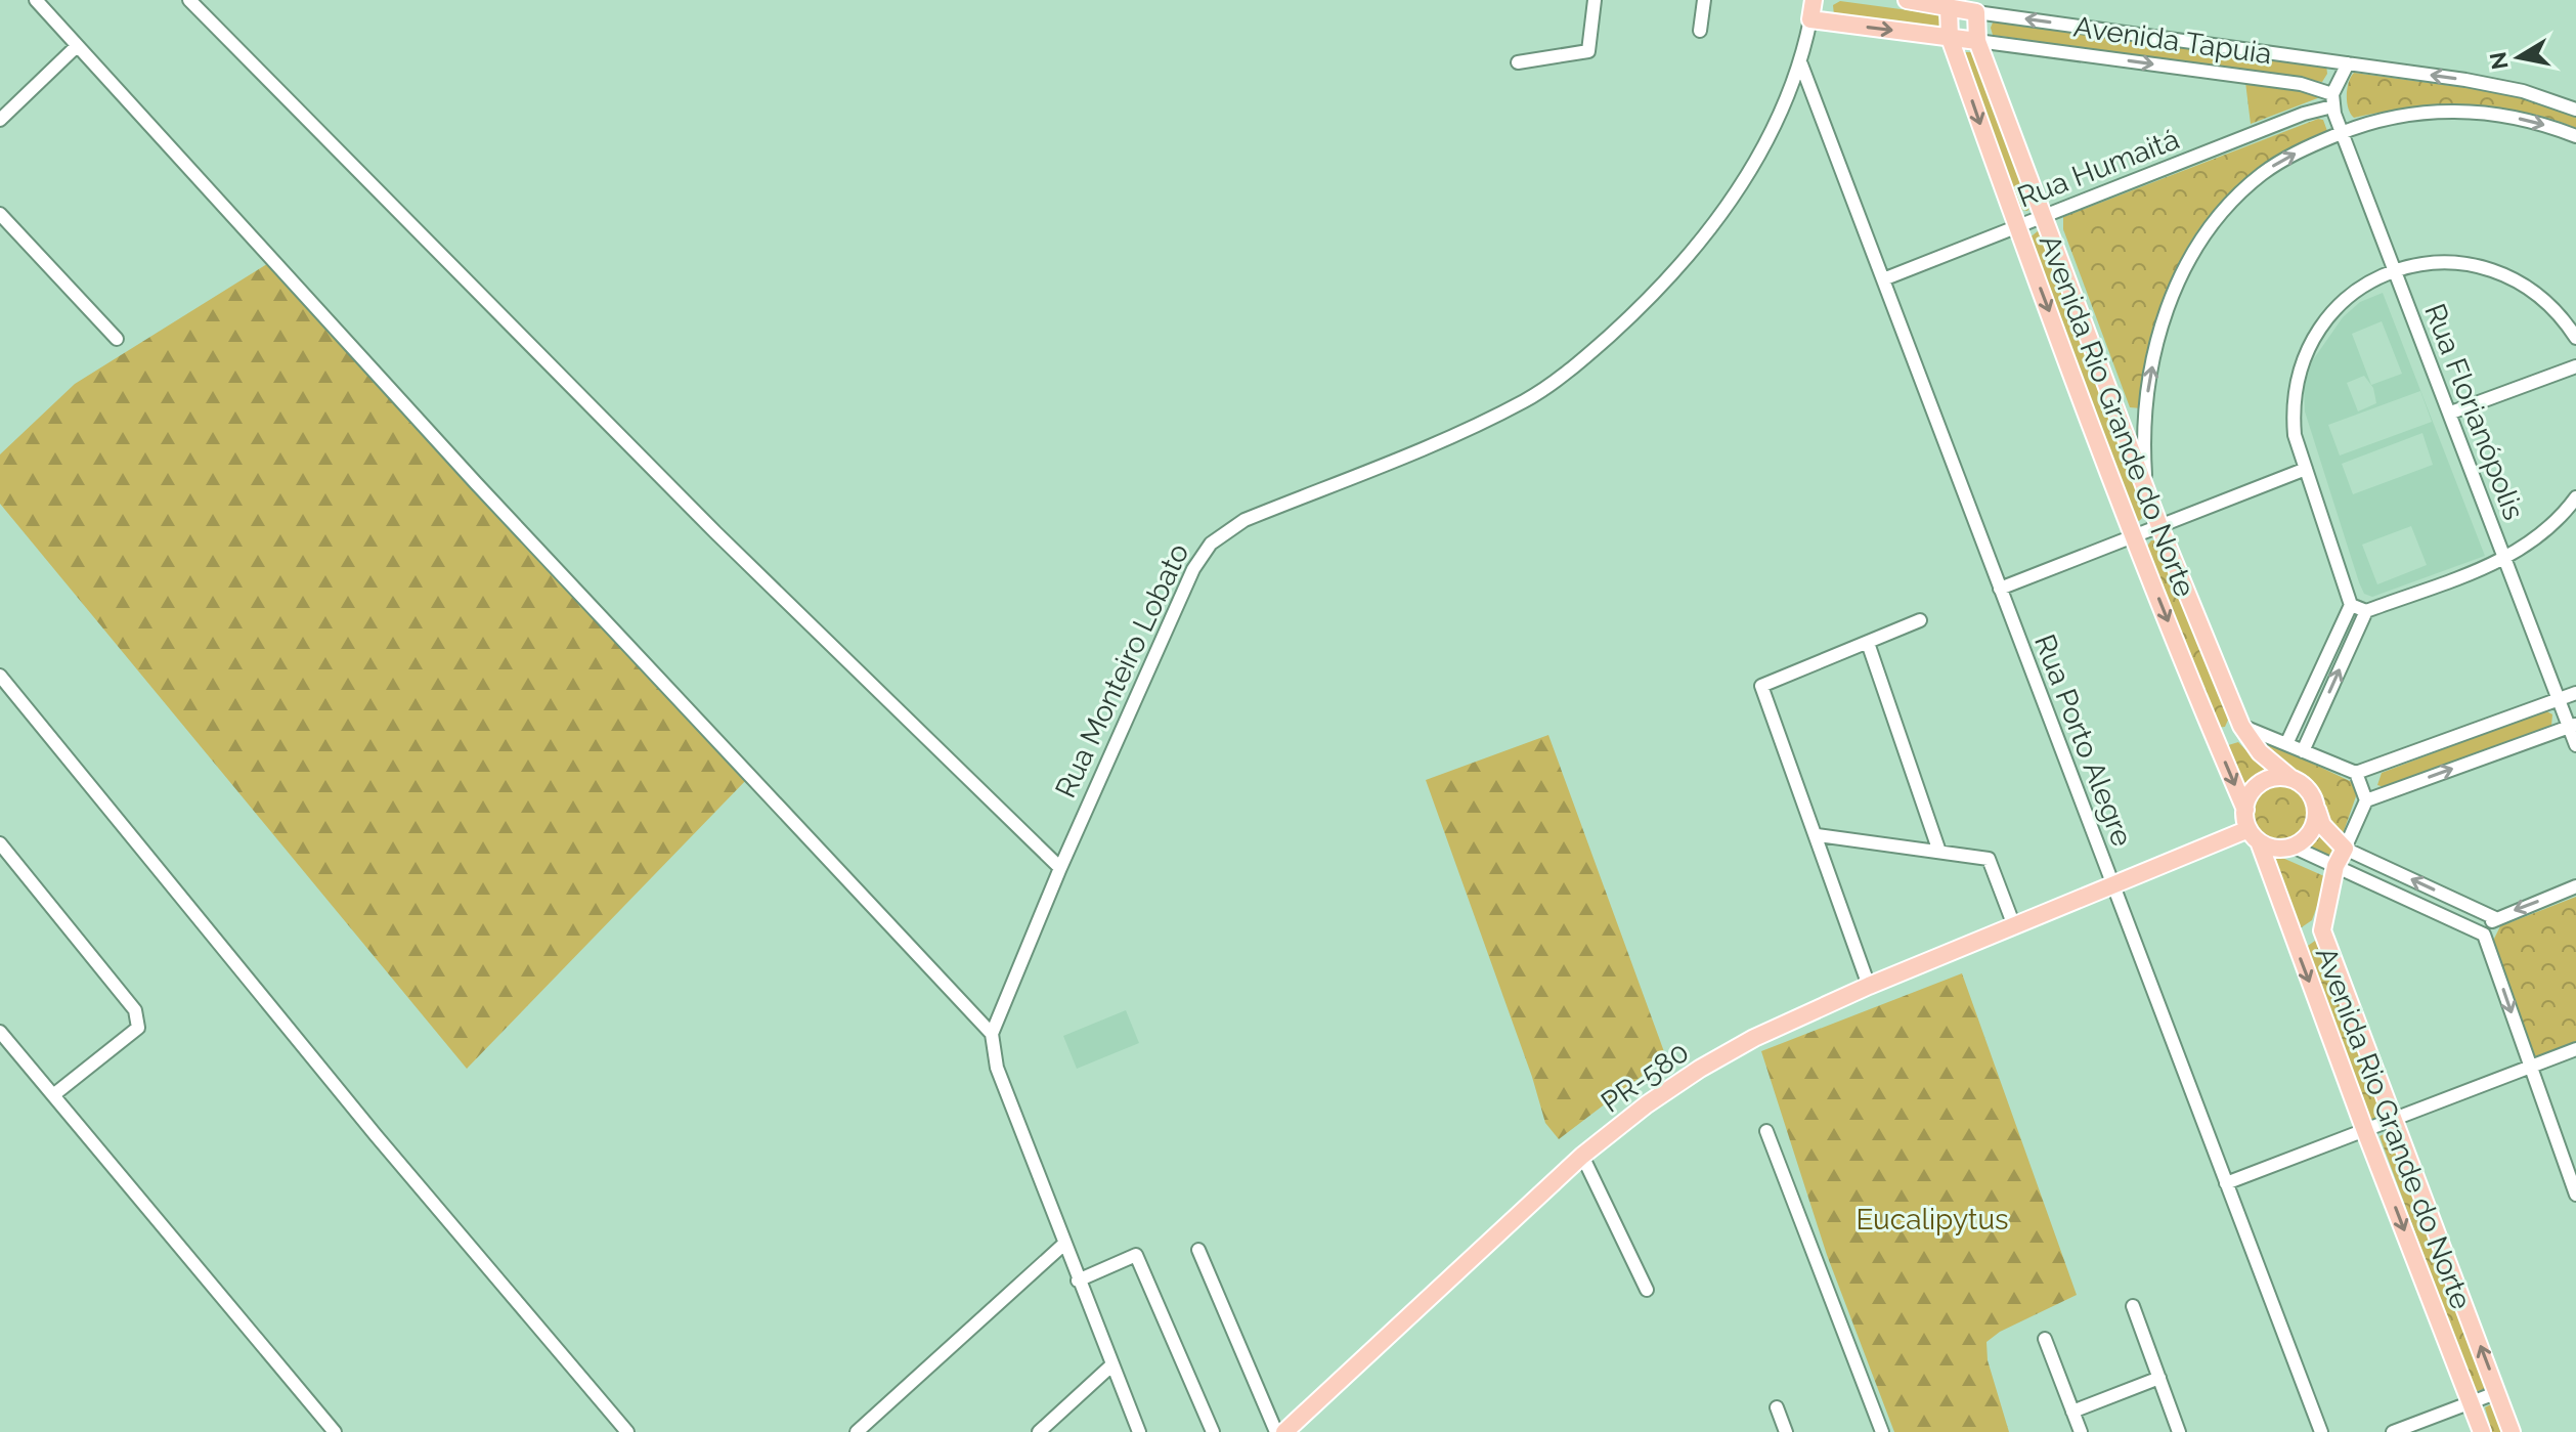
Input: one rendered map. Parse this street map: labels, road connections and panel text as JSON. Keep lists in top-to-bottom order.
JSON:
{
  "streets": {
    "main road": [
      "Avenida Tapuia",
      "Avenida Rio Grande do Norte",
      "Rua Monteiro Lobato",
      "PR-580"
    ],
    "street": ["Rua Humaitá", "Rua Florianópolis", "Rua Porto Alegre"]
  },
  "crossings": [
    ["Avenida Tapuia", "Rua Humaitá"],
    ["Avenida Tapuia", "Rua Florianópolis"],
    ["Avenida Tapuia", "Avenida Rio Grande do Norte"],
    ["Avenida Tapuia", "Rua Monteiro Lobato"],
    ["Rua Humaitá", "Rua Florianópolis"],
    ["Rua Humaitá", "Avenida Rio Grande do Norte"],
    ["Rua Humaitá", "Rua Porto Alegre"],
    ["Avenida Rio Grande do Norte", "PR-580"],
    ["Rua Monteiro Lobato", "Rua Porto Alegre"],
    ["Rua Porto Alegre", "PR-580"]
  ],
  "parks": ["Eucalipytus"],
  "north": "left"
}
